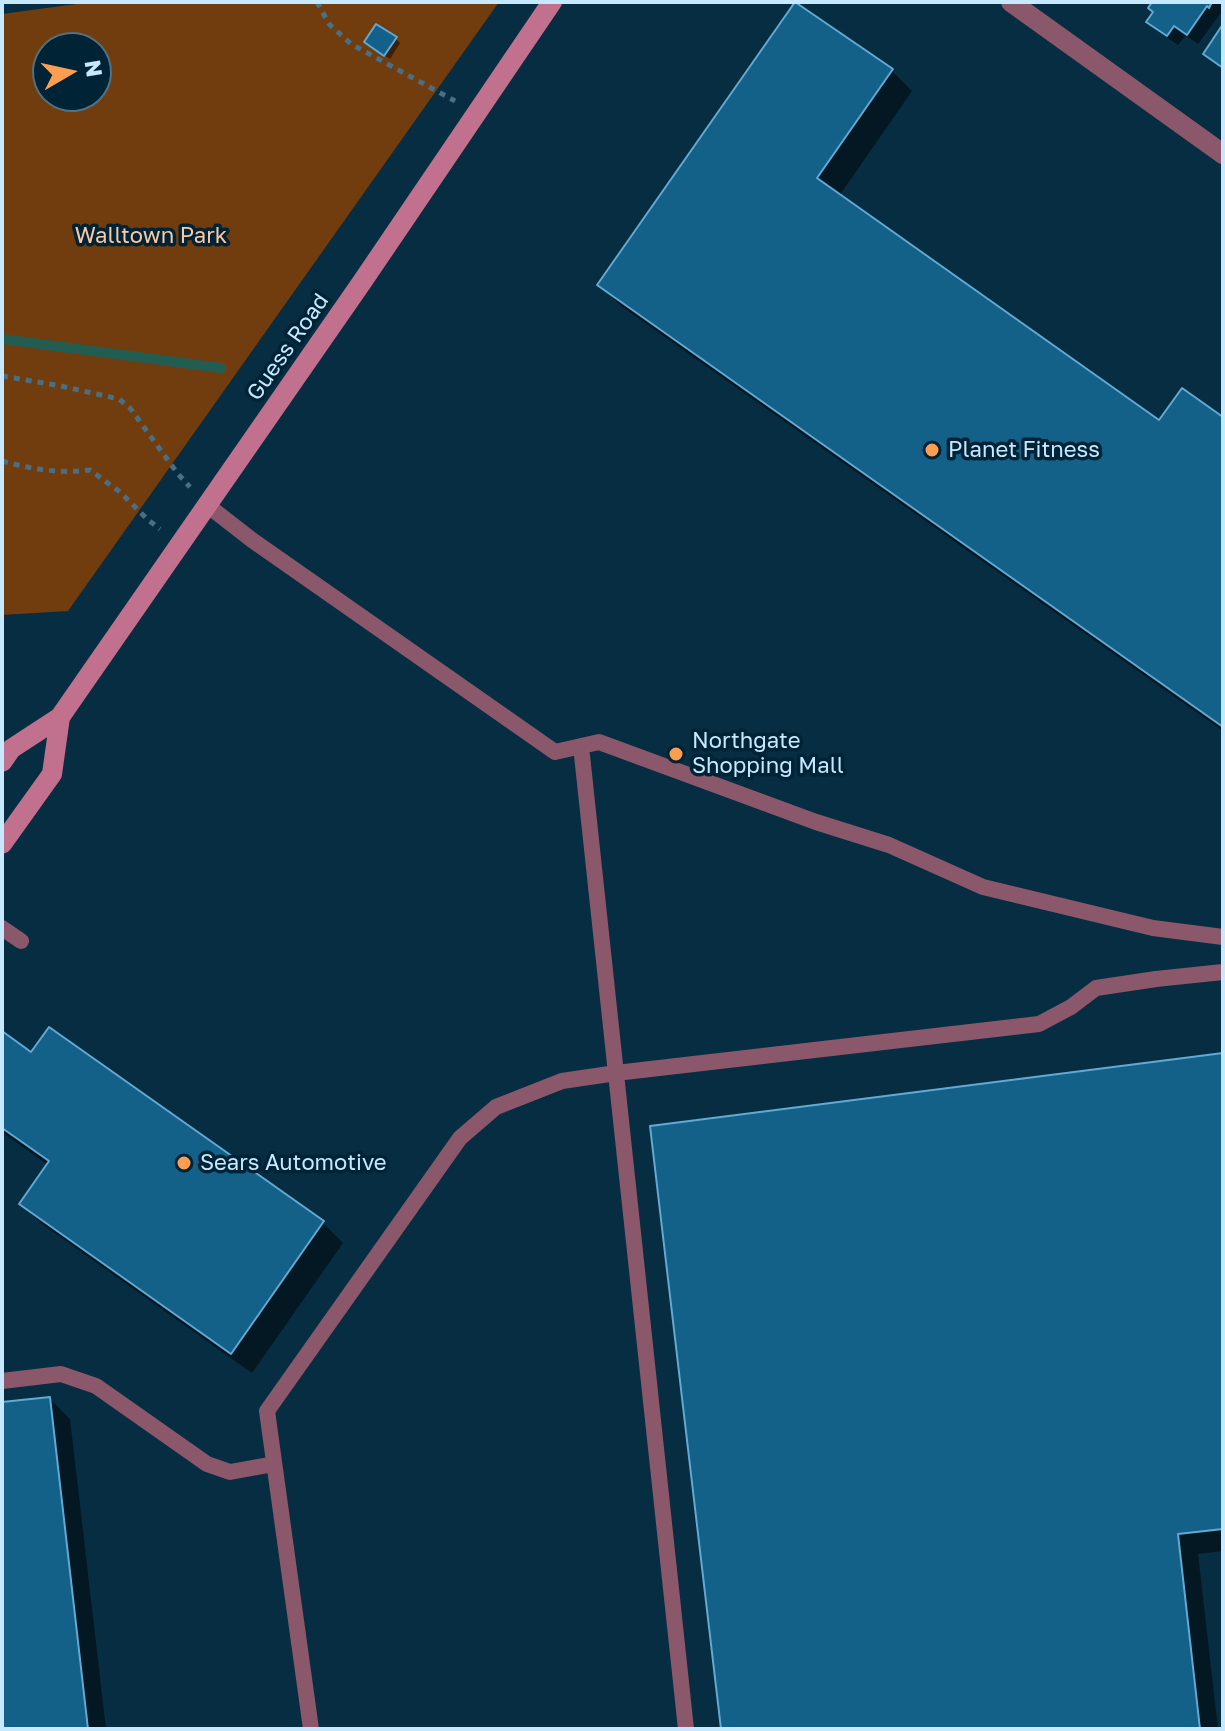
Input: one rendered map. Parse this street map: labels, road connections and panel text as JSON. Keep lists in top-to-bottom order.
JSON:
{
  "streets": {
    "main road": ["Guess Road"]
  },
  "parks": ["Walltown Park"],
  "places": ["Planet Fitness", "Northgate Shopping Mall", "Sears Automotive"],
  "north": "right"
}
